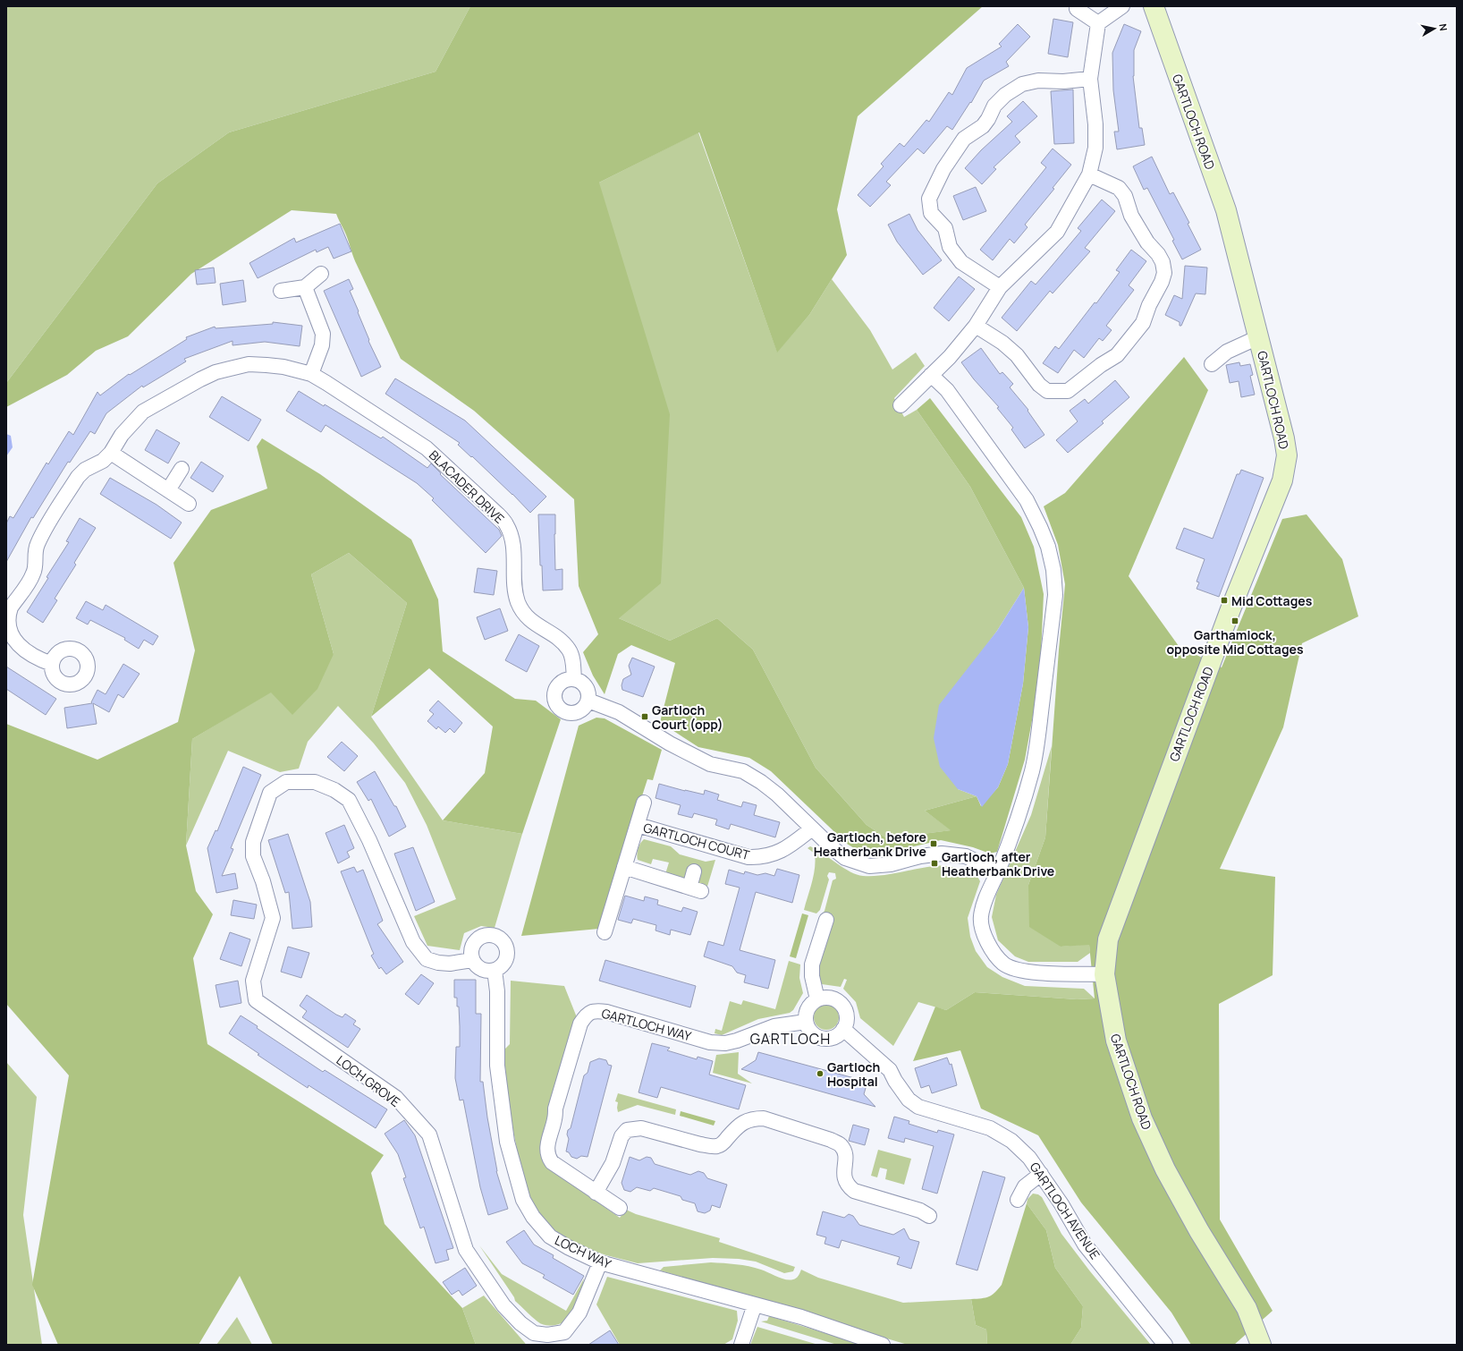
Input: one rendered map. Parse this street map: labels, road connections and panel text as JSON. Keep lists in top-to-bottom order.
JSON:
{
  "streets": {
    "main road": ["GARTLOCH ROAD"],
    "street": [
      "BLACADER DRIVE",
      "GARTLOCH COURT",
      "GARTLOCH WAY",
      "LOCH GROVE",
      "GARTLOCH AVENUE",
      "LOCH WAY"
    ]
  },
  "crossings": [
    ["GARTLOCH WAY", "GARTLOCH AVENUE"],
    ["LOCH GROVE", "LOCH WAY"]
  ],
  "districts": ["GARTLOCH"],
  "places": {
    "transit": [
      "Mid Cottages",
      "Garthamlock, opposite Mid Cottages",
      "Gartloch Court (opp)",
      "Gartloch, before Heatherbank Drive",
      "Gartloch, after Heatherbank Drive"
    ],
    "other": ["Gartloch Hospital"]
  },
  "north": "right"
}
